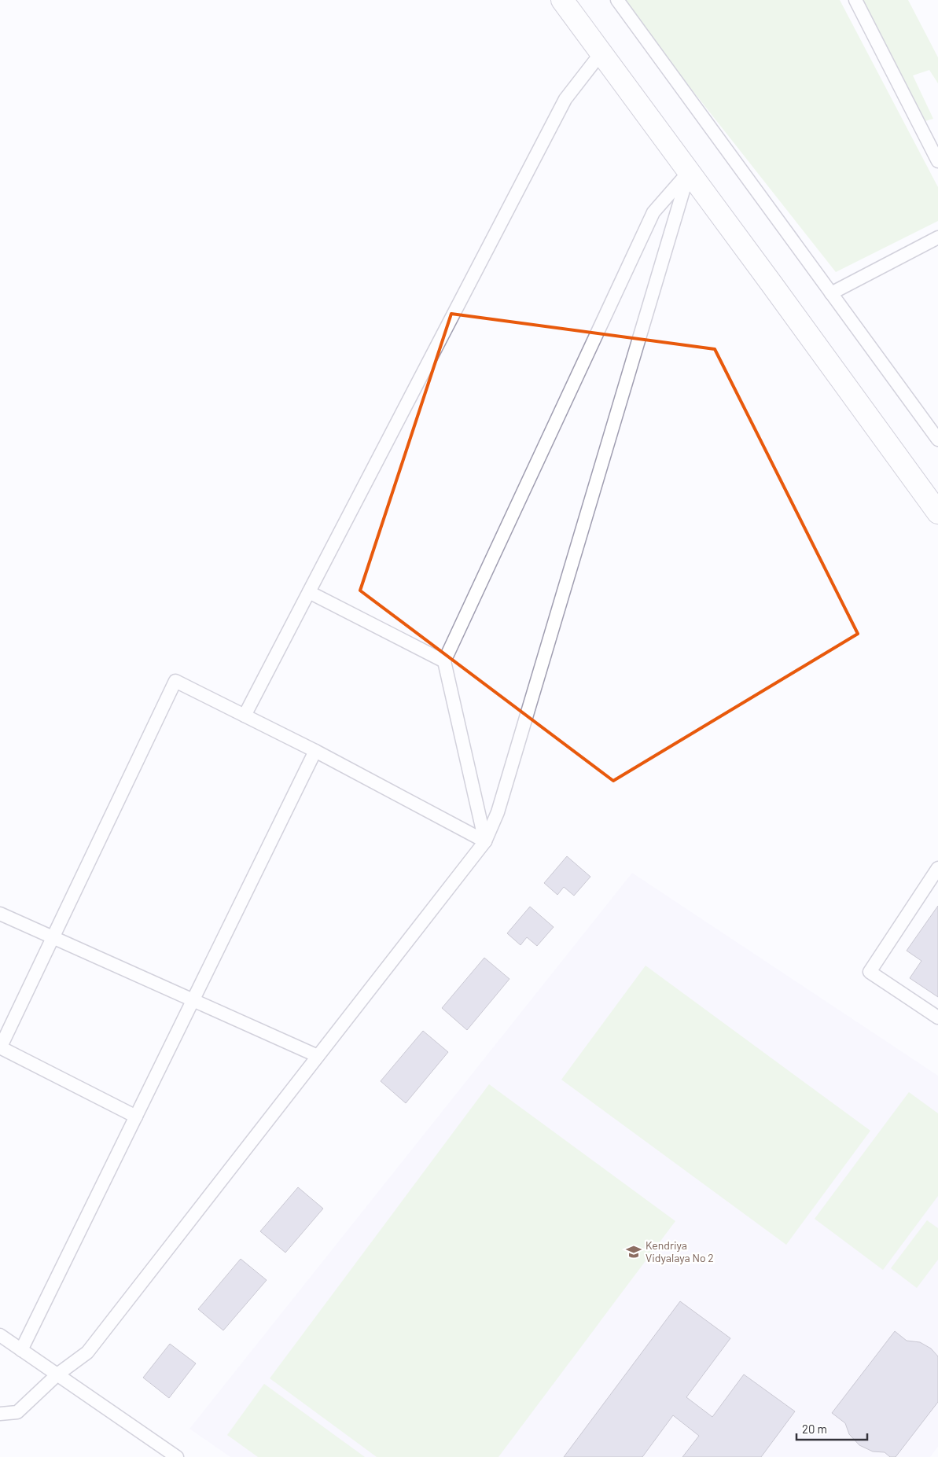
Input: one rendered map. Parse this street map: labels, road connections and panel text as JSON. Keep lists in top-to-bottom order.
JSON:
{
  "places": {
    "school or university": ["Kendriya Vidyalaya No 2"]
  },
  "scale_bar": "20 m"
}
